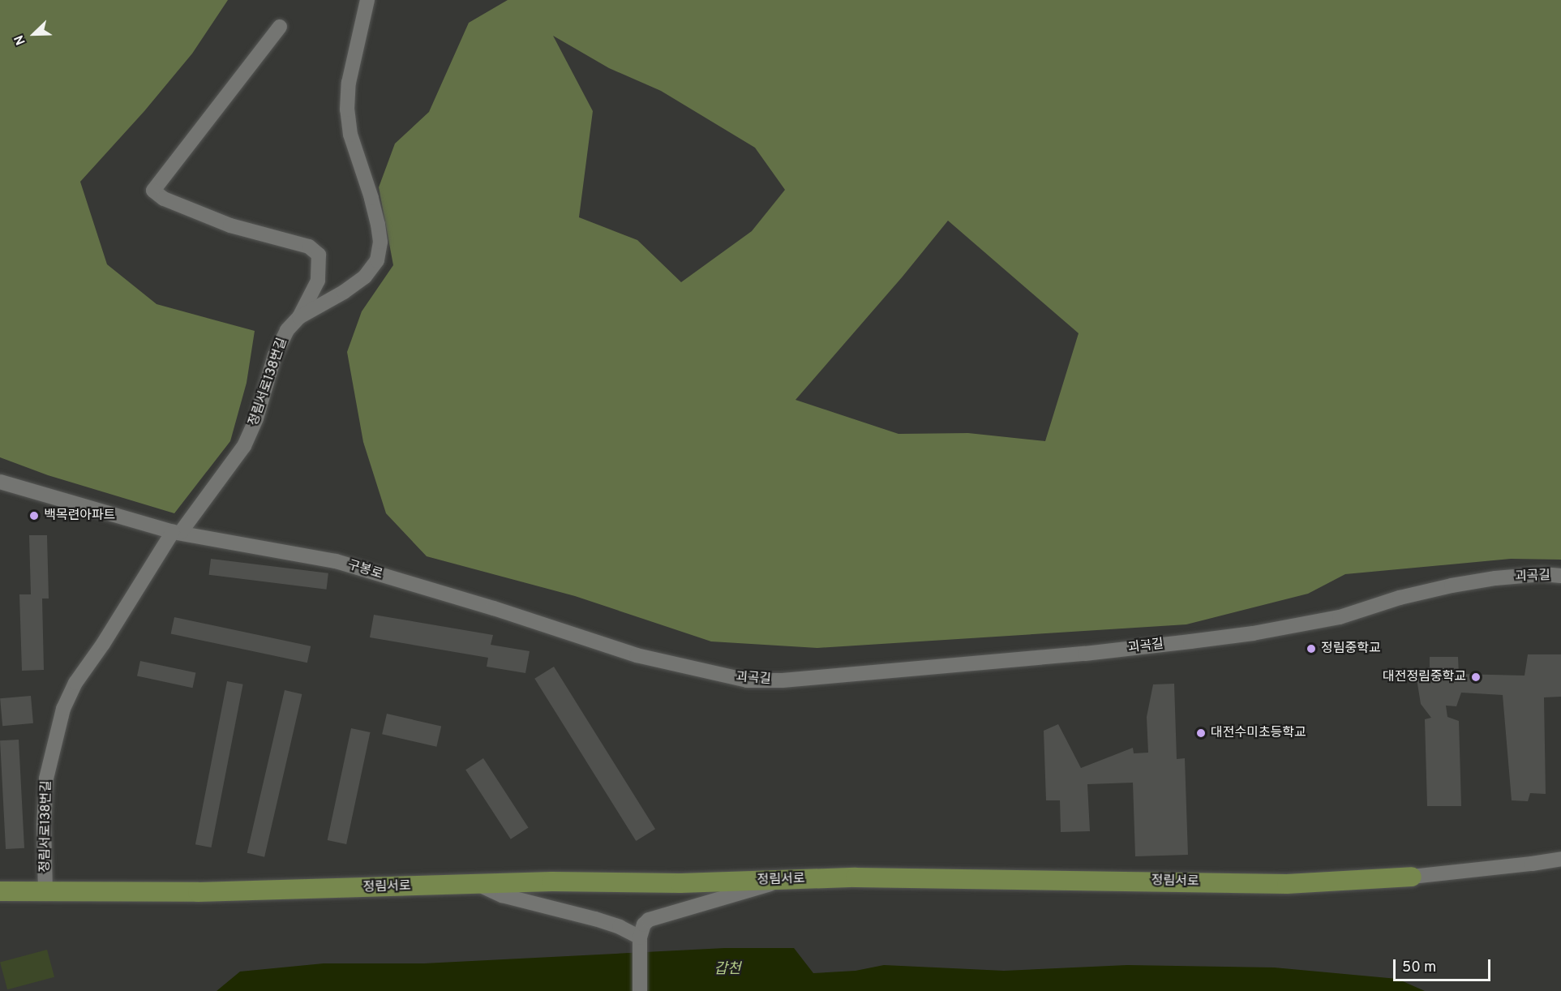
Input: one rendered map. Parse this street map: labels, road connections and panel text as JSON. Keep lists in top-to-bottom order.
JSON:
{
  "streets": {
    "main road": ["정림서로"],
    "street": ["정림서로138번길", "구봉로", "괴곡길"]
  },
  "crossings": [
    ["정림서로138번길", "구봉로"],
    ["정림서로138번길", "정림서로"],
    ["구봉로", "괴곡길"]
  ],
  "water": ["갑천"],
  "places": [
    "백목련아파트",
    "정림중학교",
    "대전정림중학교",
    "대전수미초등학교"
  ],
  "scale_bar": "50 m",
  "north": "bottom left"
}
